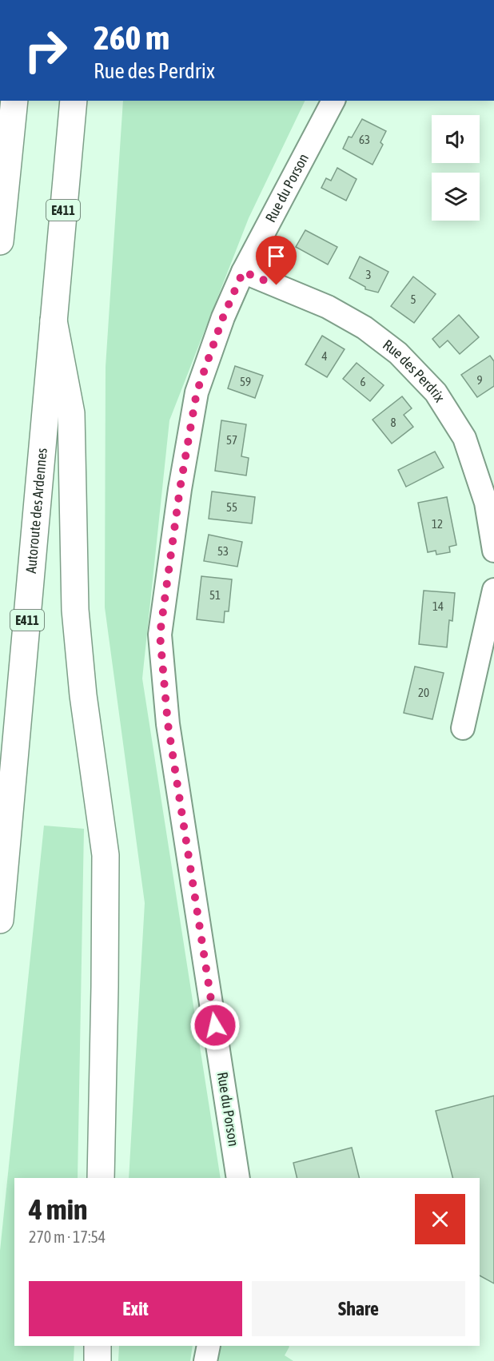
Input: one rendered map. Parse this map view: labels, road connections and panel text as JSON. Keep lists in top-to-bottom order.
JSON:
{
  "streets": {
    "highway": ["E411", "Autoroute des Ardennes"],
    "street": ["Rue du Porson", "Rue des Perdrix"]
  },
  "crossings": [
    ["Rue du Porson", "Rue des Perdrix"]
  ],
  "house_numbers": [
    "63",
    "3",
    "5",
    "4",
    "9",
    "59",
    "6",
    "8",
    "57",
    "55",
    "12",
    "53",
    "51",
    "14",
    "20"
  ],
  "page": {
    "turn": ["260 m", "Rue des Perdrix"],
    "heading": ["4 min", "270 m · 17:54"],
    "buttons": ["Exit", "Share"]
  }
}
